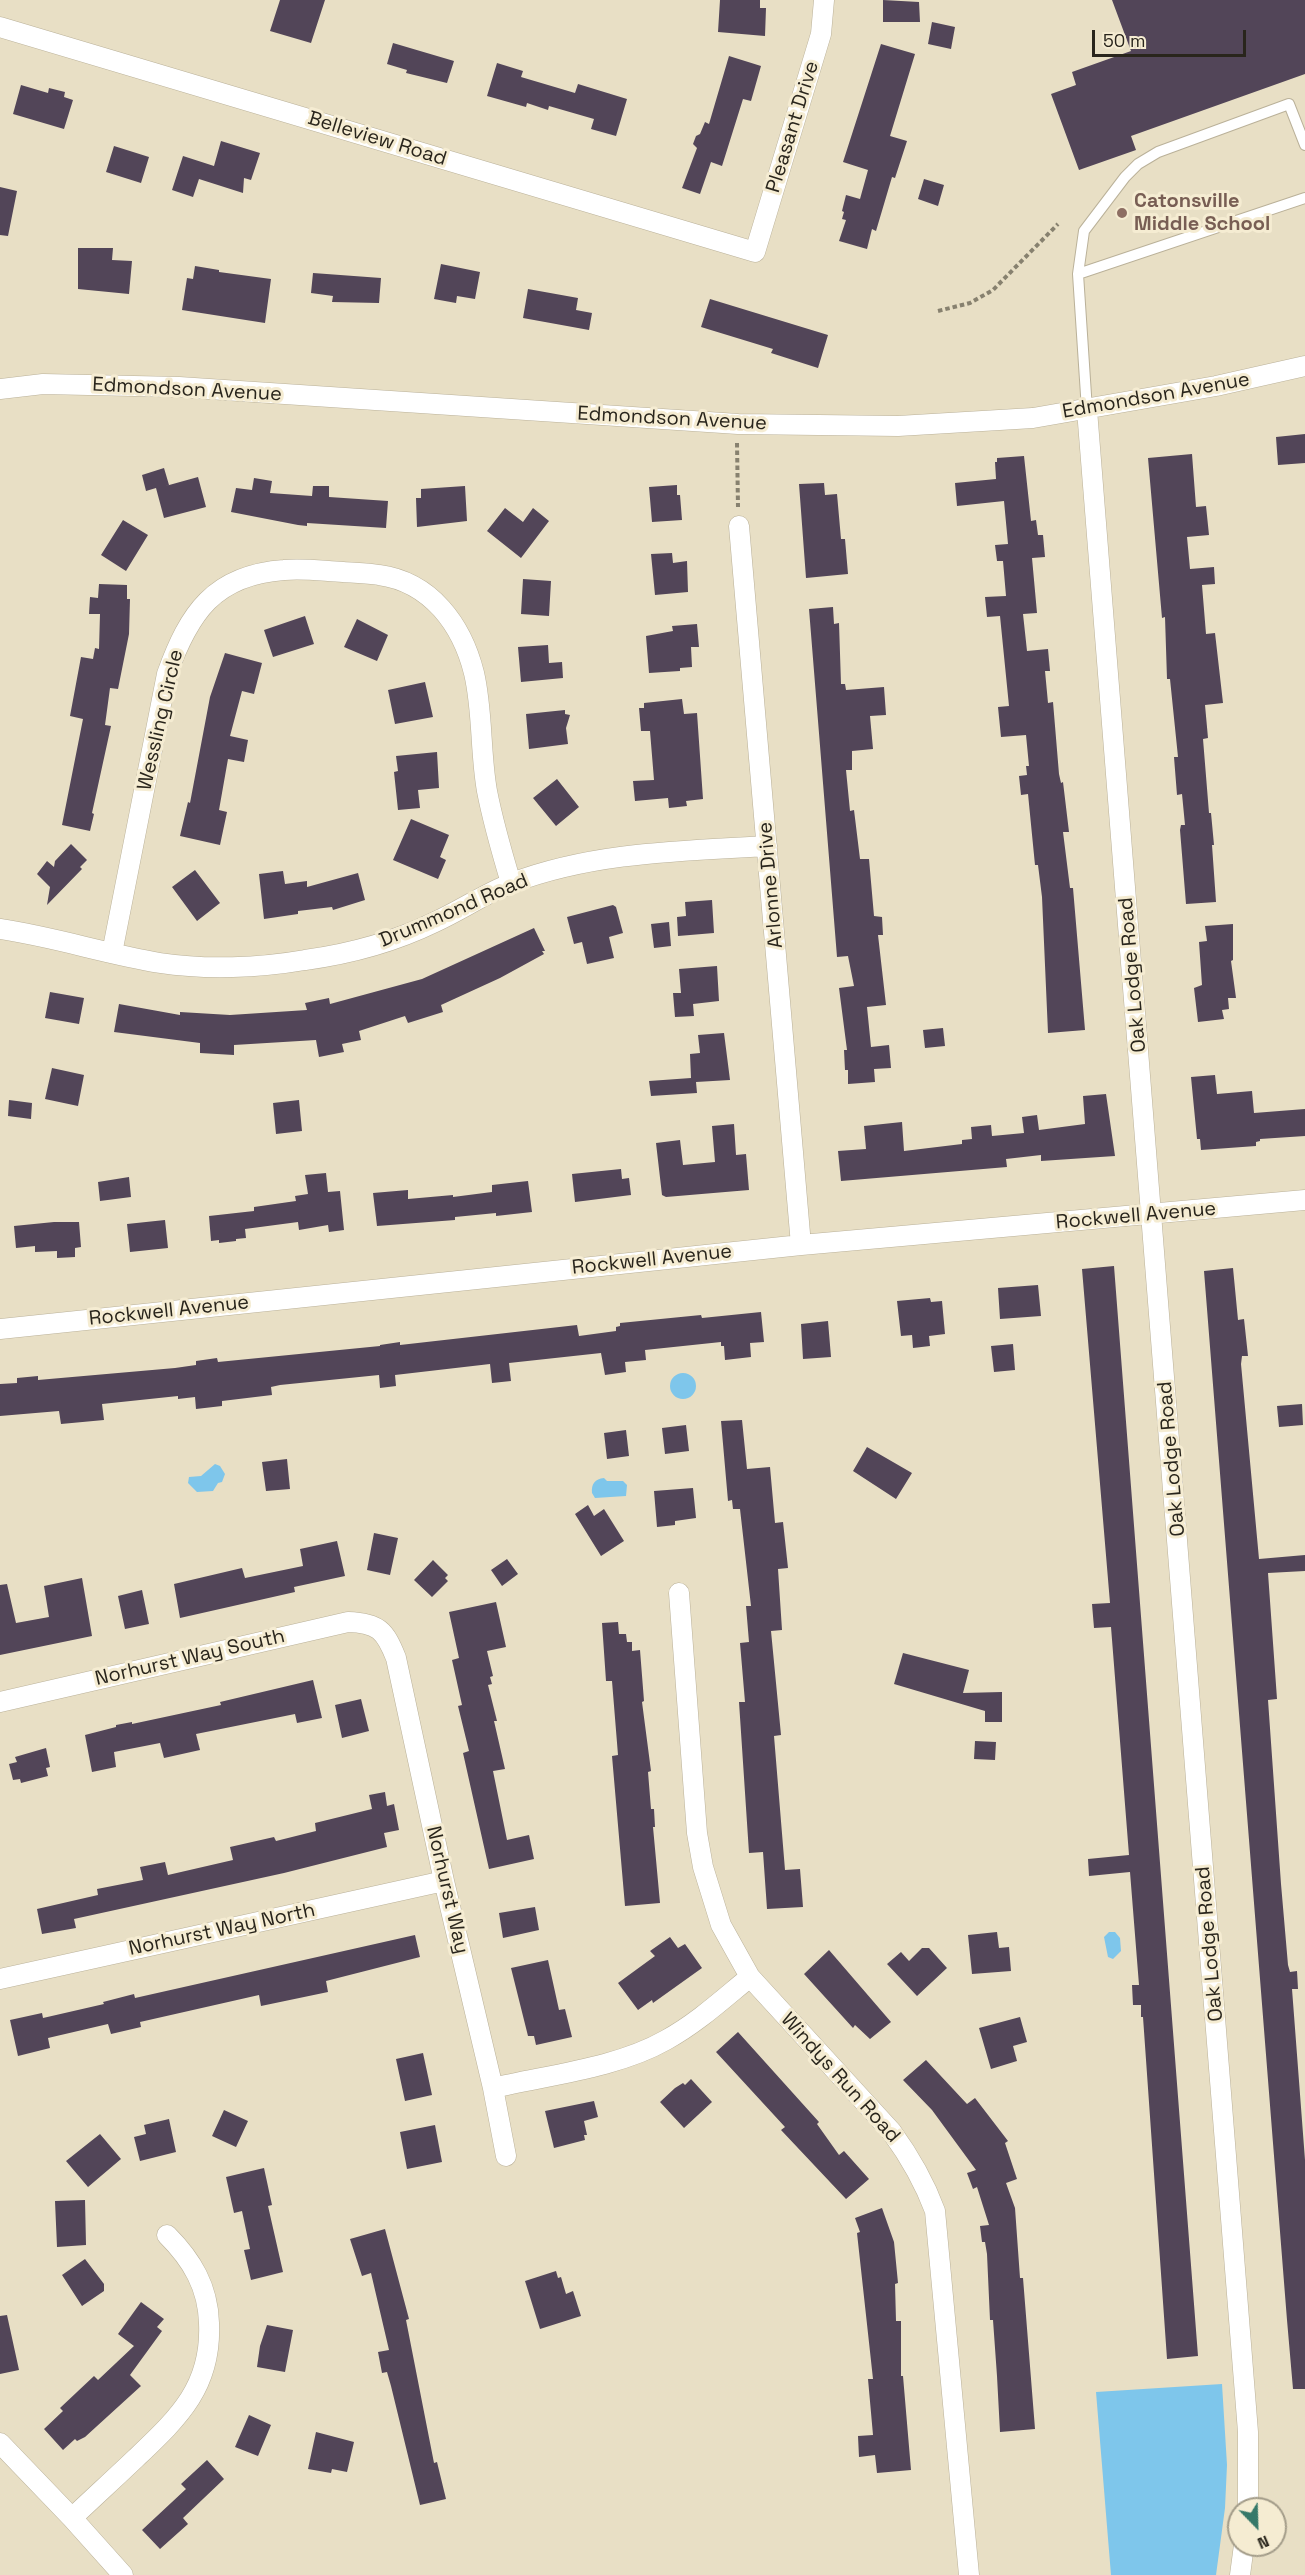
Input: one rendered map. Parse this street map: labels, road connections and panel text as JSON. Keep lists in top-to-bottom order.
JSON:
{
  "streets": {
    "street": [
      "Pleasant Drive",
      "Belleview Road",
      "Edmondson Avenue",
      "Wessling Circle",
      "Arlonne Drive",
      "Drummond Road",
      "Oak Lodge Road",
      "Rockwell Avenue",
      "Norhurst Way South",
      "Norhurst Way",
      "Norhurst Way North",
      "Windys Run Road"
    ]
  },
  "crossings": [
    ["Pleasant Drive", "Belleview Road"],
    ["Edmondson Avenue", "Oak Lodge Road"],
    ["Wessling Circle", "Drummond Road"],
    ["Arlonne Drive", "Drummond Road"],
    ["Arlonne Drive", "Rockwell Avenue"],
    ["Oak Lodge Road", "Rockwell Avenue"],
    ["Norhurst Way South", "Norhurst Way"],
    ["Norhurst Way", "Norhurst Way North"]
  ],
  "places": ["Catonsville Middle School"],
  "scale_bar": "50 m",
  "north": "bottom right"
}
